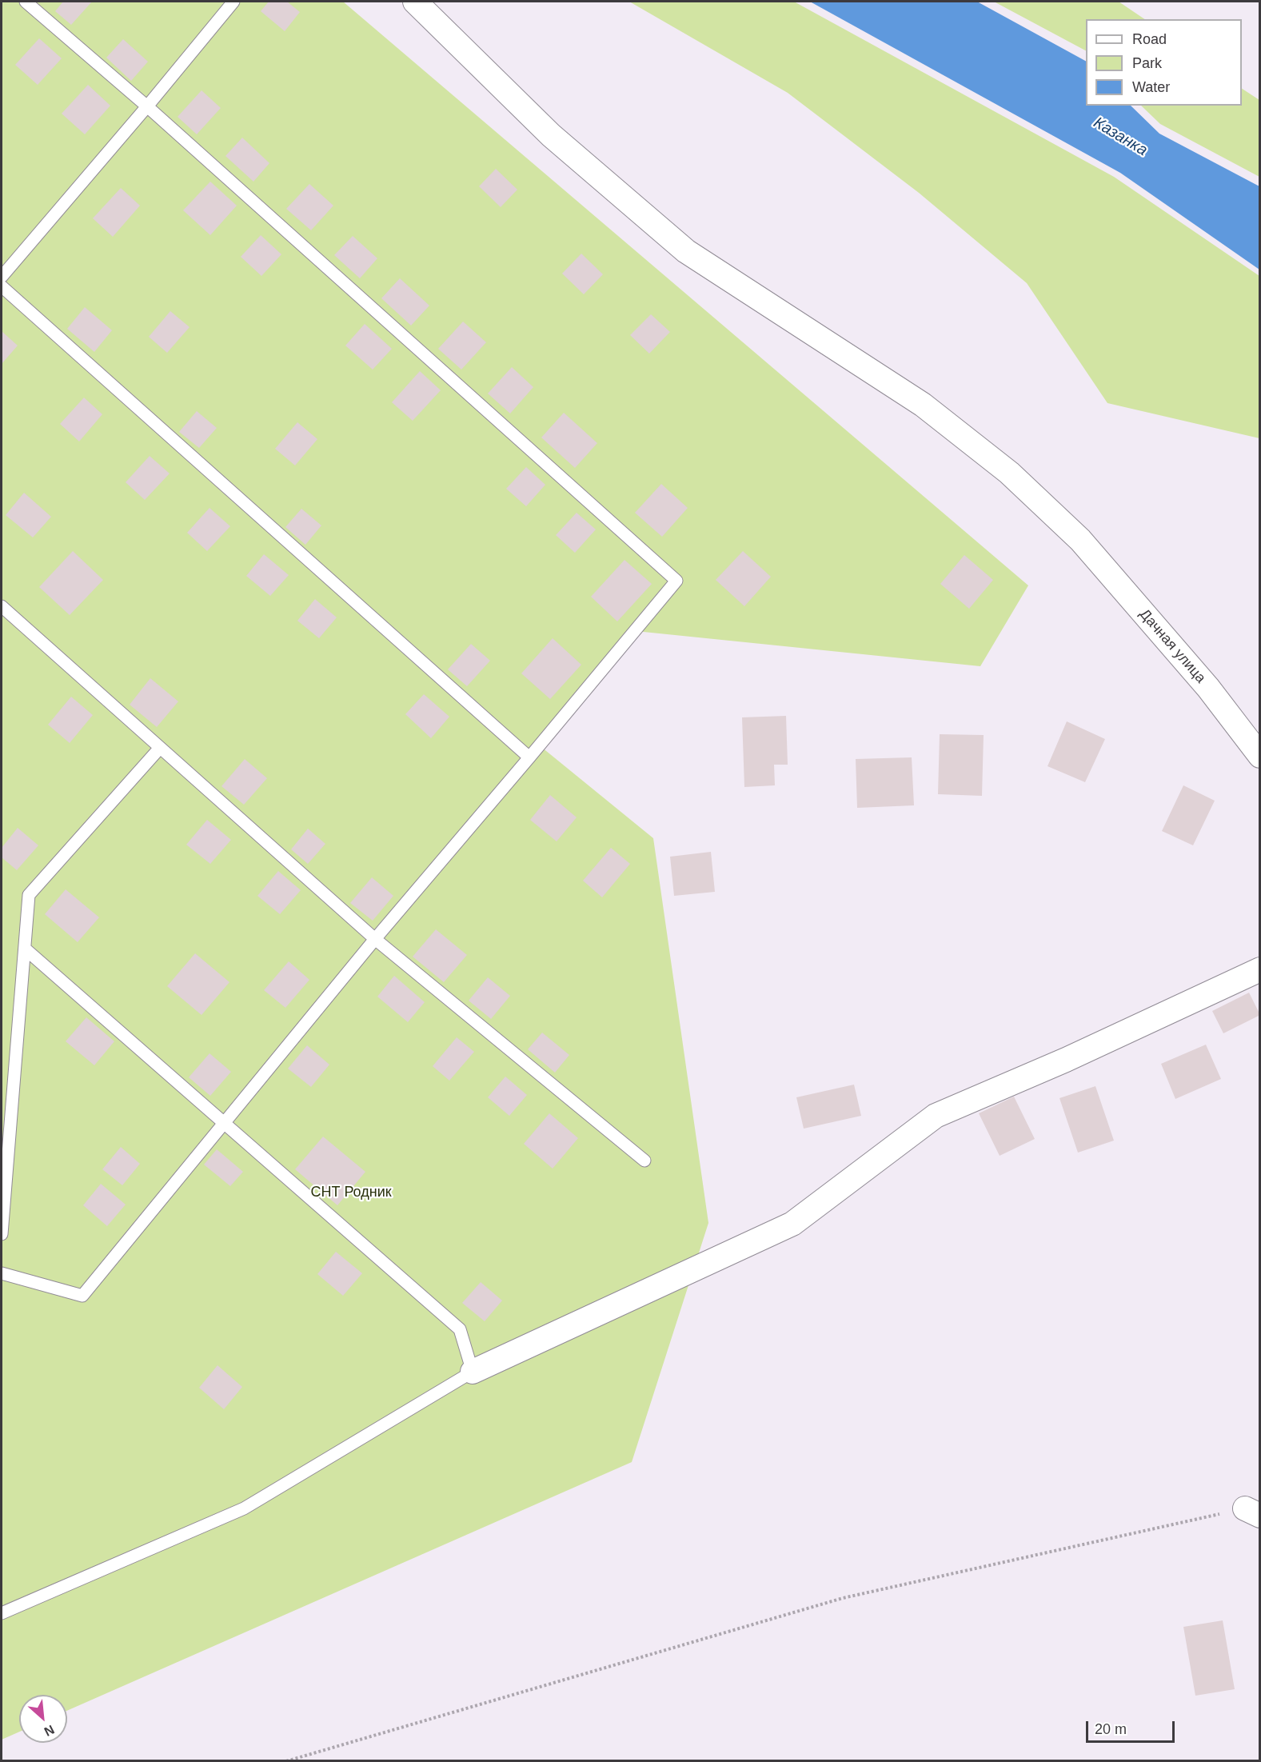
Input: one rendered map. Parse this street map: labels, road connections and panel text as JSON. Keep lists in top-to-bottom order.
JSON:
{
  "streets": {
    "street": ["Дачная улица"]
  },
  "water": ["Казанка"],
  "parks": ["СНТ Родник"],
  "legend": ["Road", "Park", "Water"],
  "scale_bar": "20 m",
  "north": "bottom right"
}
